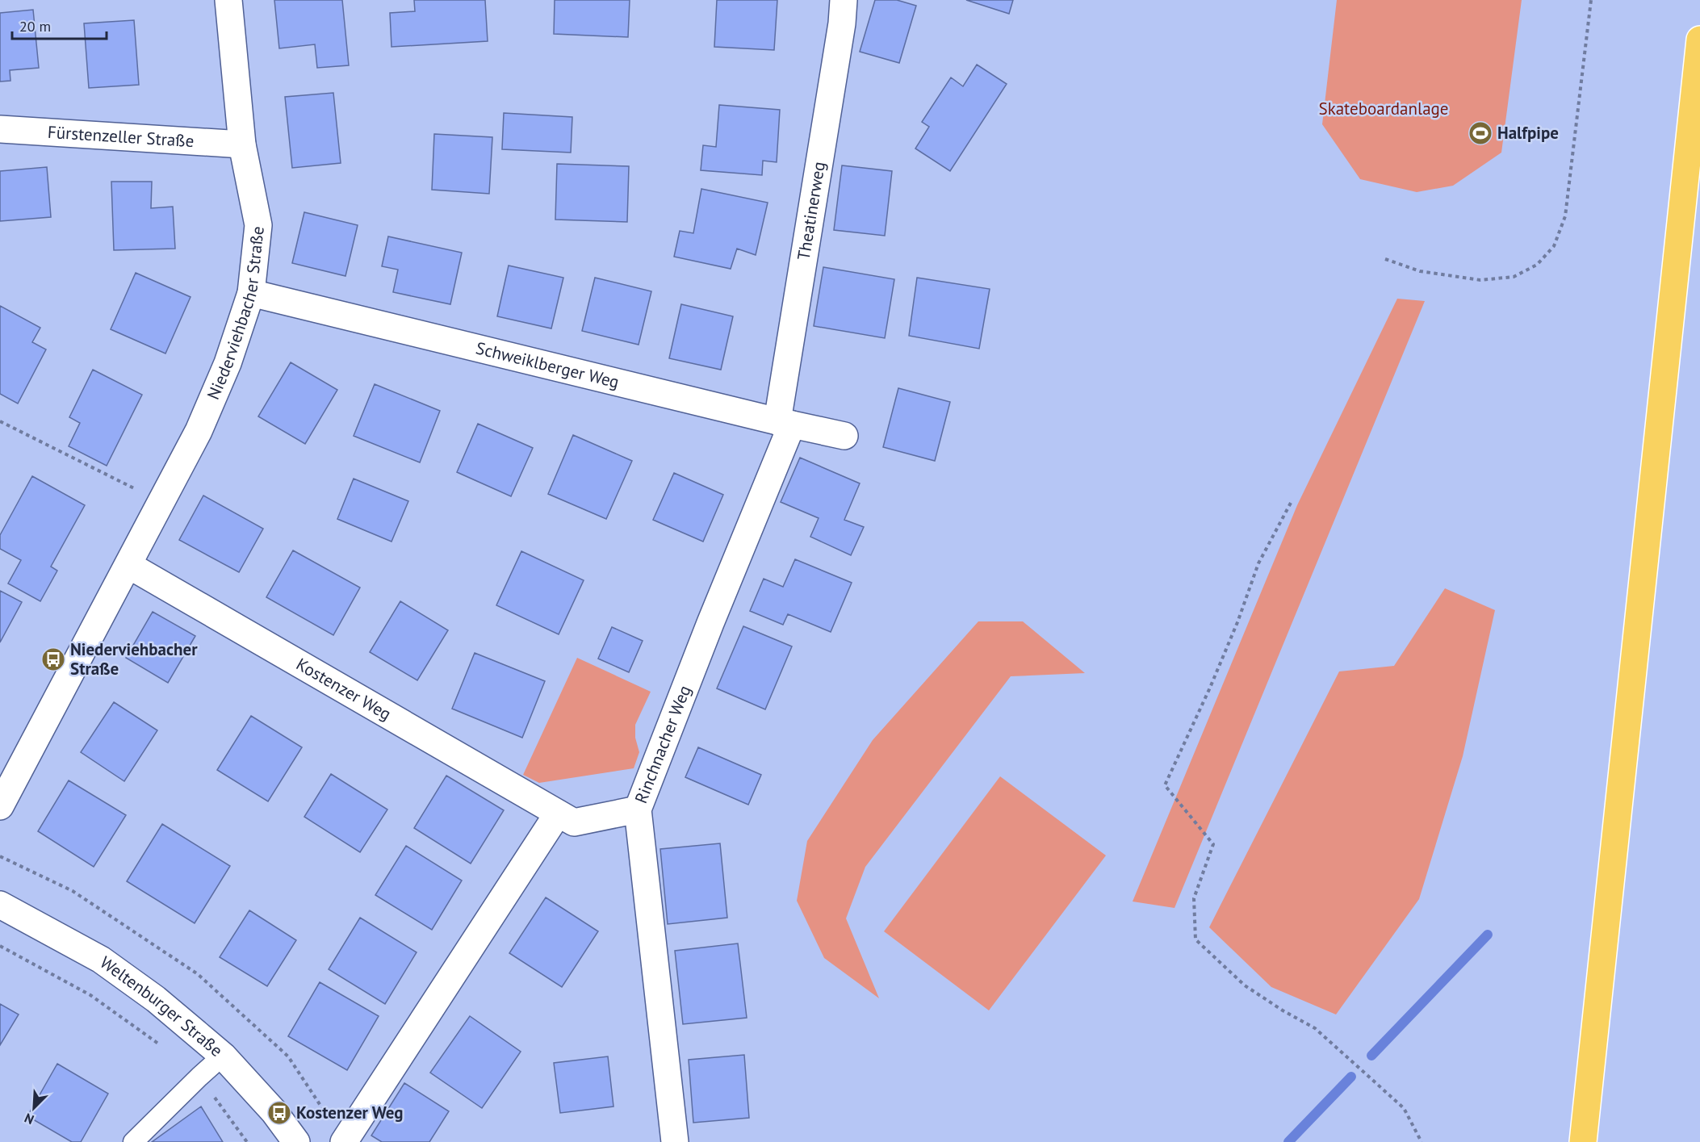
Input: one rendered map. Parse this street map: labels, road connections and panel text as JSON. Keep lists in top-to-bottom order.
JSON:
{
  "streets": {
    "street": [
      "Fürstenzeller Straße",
      "Theatinerweg",
      "Niederviehbacher Straße",
      "Schweiklberger Weg",
      "Kostenzer Weg",
      "Rinchnacher Weg",
      "Weltenburger Straße"
    ]
  },
  "crossings": [
    ["Fürstenzeller Straße", "Niederviehbacher Straße"],
    ["Theatinerweg", "Schweiklberger Weg"],
    ["Theatinerweg", "Rinchnacher Weg"],
    ["Niederviehbacher Straße", "Schweiklberger Weg"],
    ["Niederviehbacher Straße", "Kostenzer Weg"],
    ["Schweiklberger Weg", "Rinchnacher Weg"],
    ["Kostenzer Weg", "Rinchnacher Weg"]
  ],
  "parks": ["Skateboardanlage"],
  "places": {
    "sports": ["Halfpipe"],
    "bus stop": ["Niederviehbacher Straße", "Kostenzer Weg"]
  },
  "scale_bar": "20 m",
  "north": "bottom left"
}
